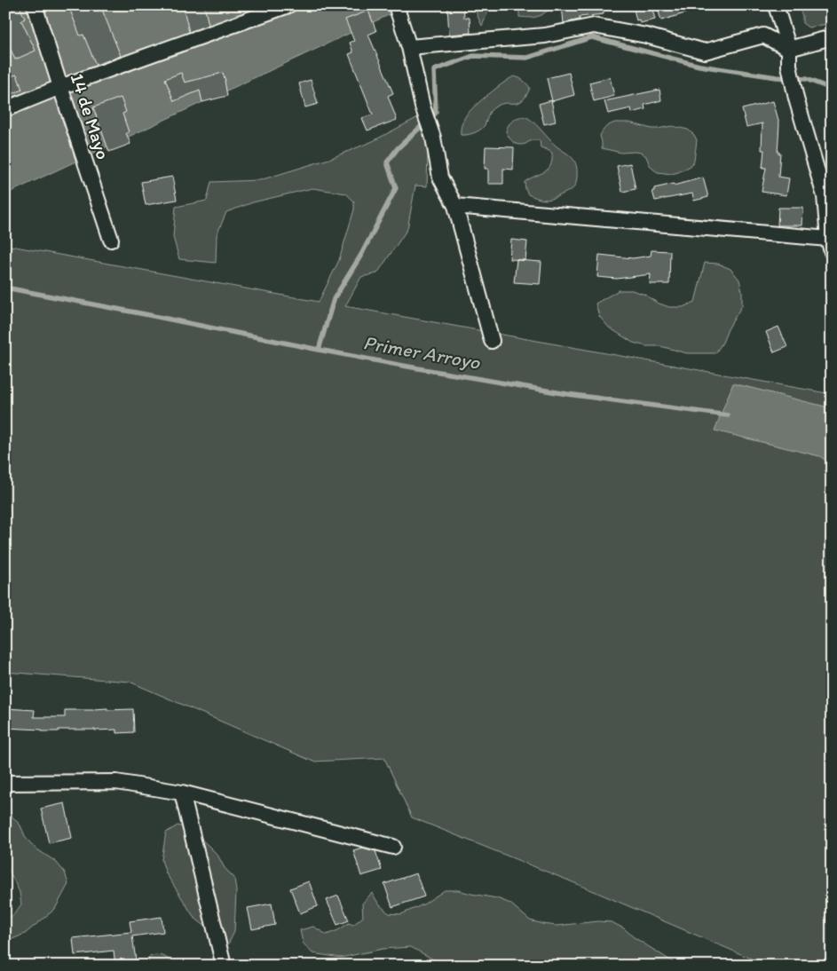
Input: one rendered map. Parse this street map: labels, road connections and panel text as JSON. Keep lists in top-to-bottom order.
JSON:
{
  "streets": {
    "street": ["14 de Mayo"]
  },
  "water": ["Primer Arroyo"]
}
